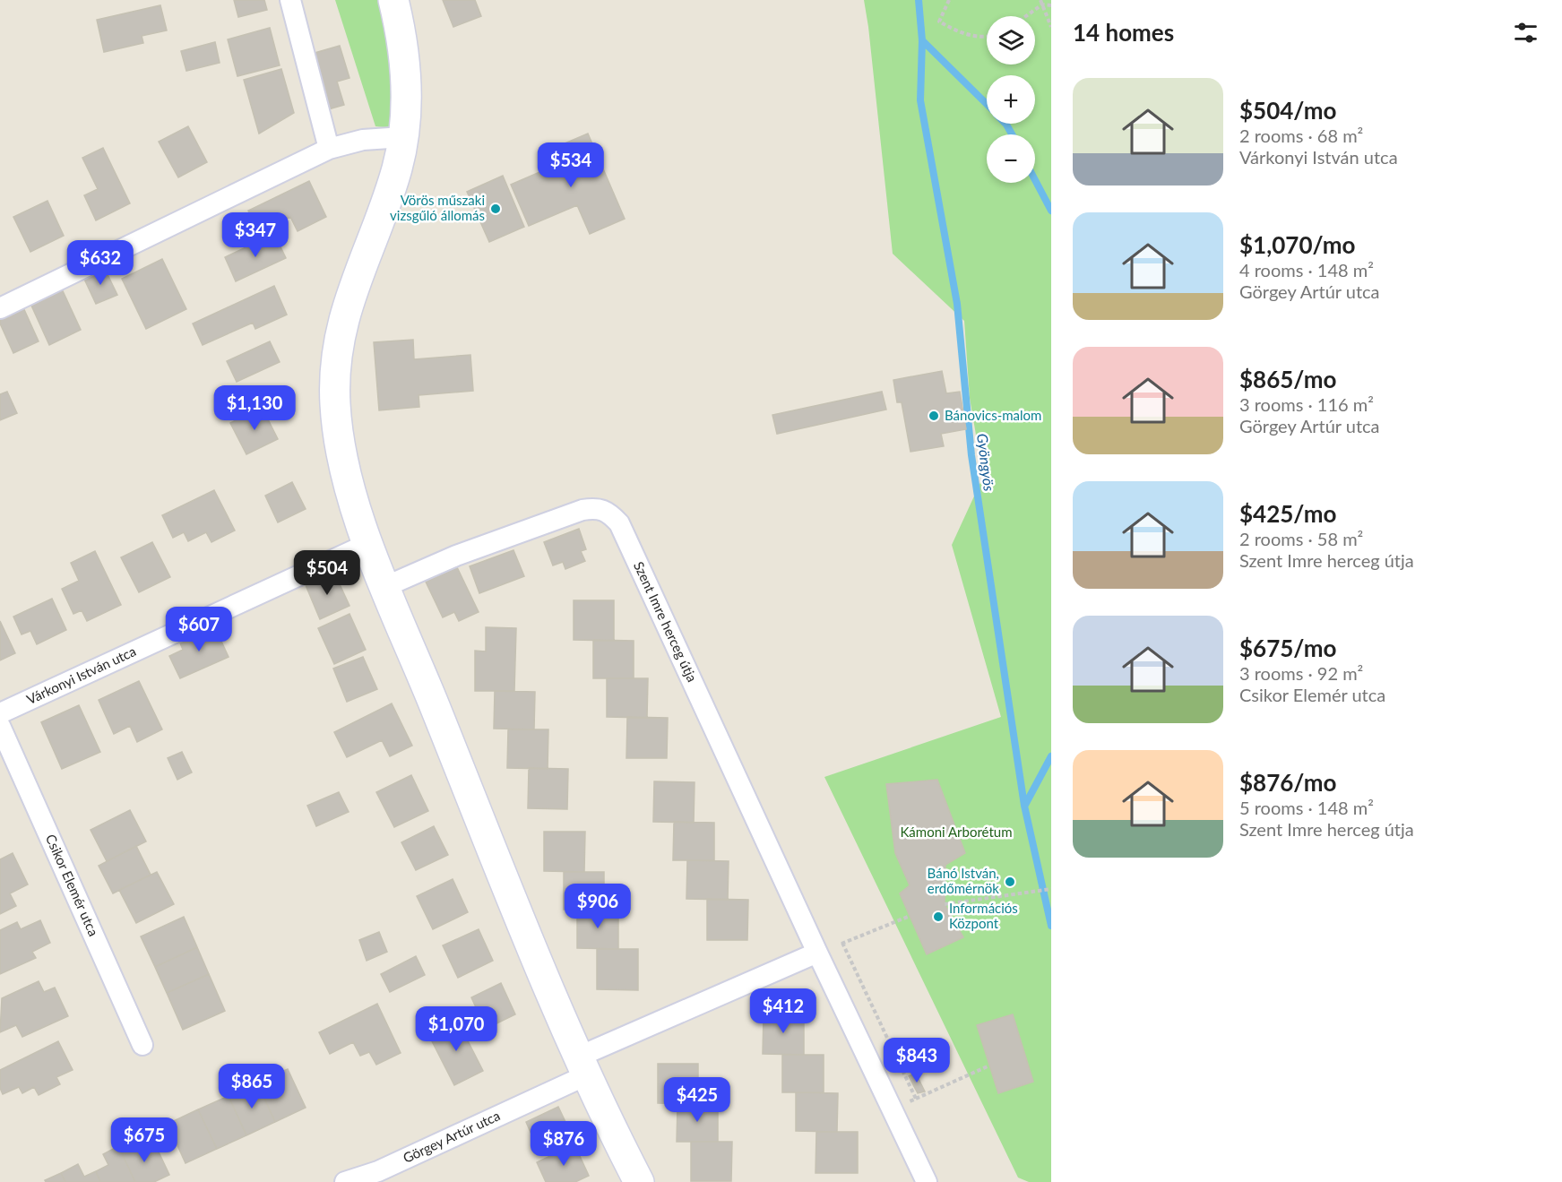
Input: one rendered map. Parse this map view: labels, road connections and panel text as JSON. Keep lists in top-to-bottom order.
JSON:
{
  "streets": {
    "street": [
      "Szent Imre herceg útja",
      "Várkonyi István utca",
      "Csikor Elemér utca",
      "Görgey Artúr utca"
    ]
  },
  "water": ["Gyöngyös"],
  "parks": ["Kámoni Arborétum"],
  "places": [
    "Vörös műszaki vizsgűló állomás",
    "Bánovics-malom",
    "Bánó István, erdőmérnök",
    "Információs Központ"
  ],
  "page": {
    "heading": "14 homes",
    "map_buttons": ["+", "−"],
    "list": [
      {
        "name": "$504/mo",
        "note": "2 rooms · 68 m² · Várkonyi István utca"
      },
      {
        "name": "$1,070/mo",
        "note": "4 rooms · 148 m² · Görgey Artúr utca"
      },
      {
        "name": "$865/mo",
        "note": "3 rooms · 116 m² · Görgey Artúr utca"
      },
      {
        "name": "$425/mo",
        "note": "2 rooms · 58 m² · Szent Imre herceg útja"
      },
      {
        "name": "$675/mo",
        "note": "3 rooms · 92 m² · Csikor Elemér utca"
      },
      {
        "name": "$876/mo",
        "note": "5 rooms · 148 m² · Szent Imre herceg útja"
      }
    ],
    "price": [
      "$534",
      "$347",
      "$632",
      "$1,130",
      "$504",
      "$607",
      "$906",
      "$412",
      "$1,070",
      "$843",
      "$865",
      "$425",
      "$675",
      "$876"
    ]
  }
}
